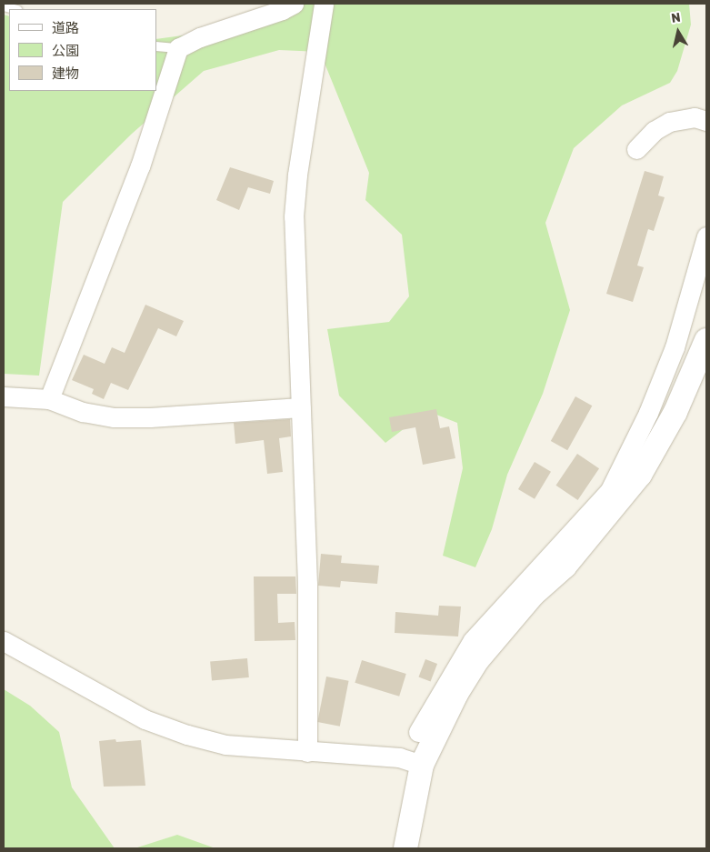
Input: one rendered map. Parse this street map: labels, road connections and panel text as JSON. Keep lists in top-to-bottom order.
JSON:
{
  "legend": ["道路", "公園", "建物"],
  "north": "top"
}
